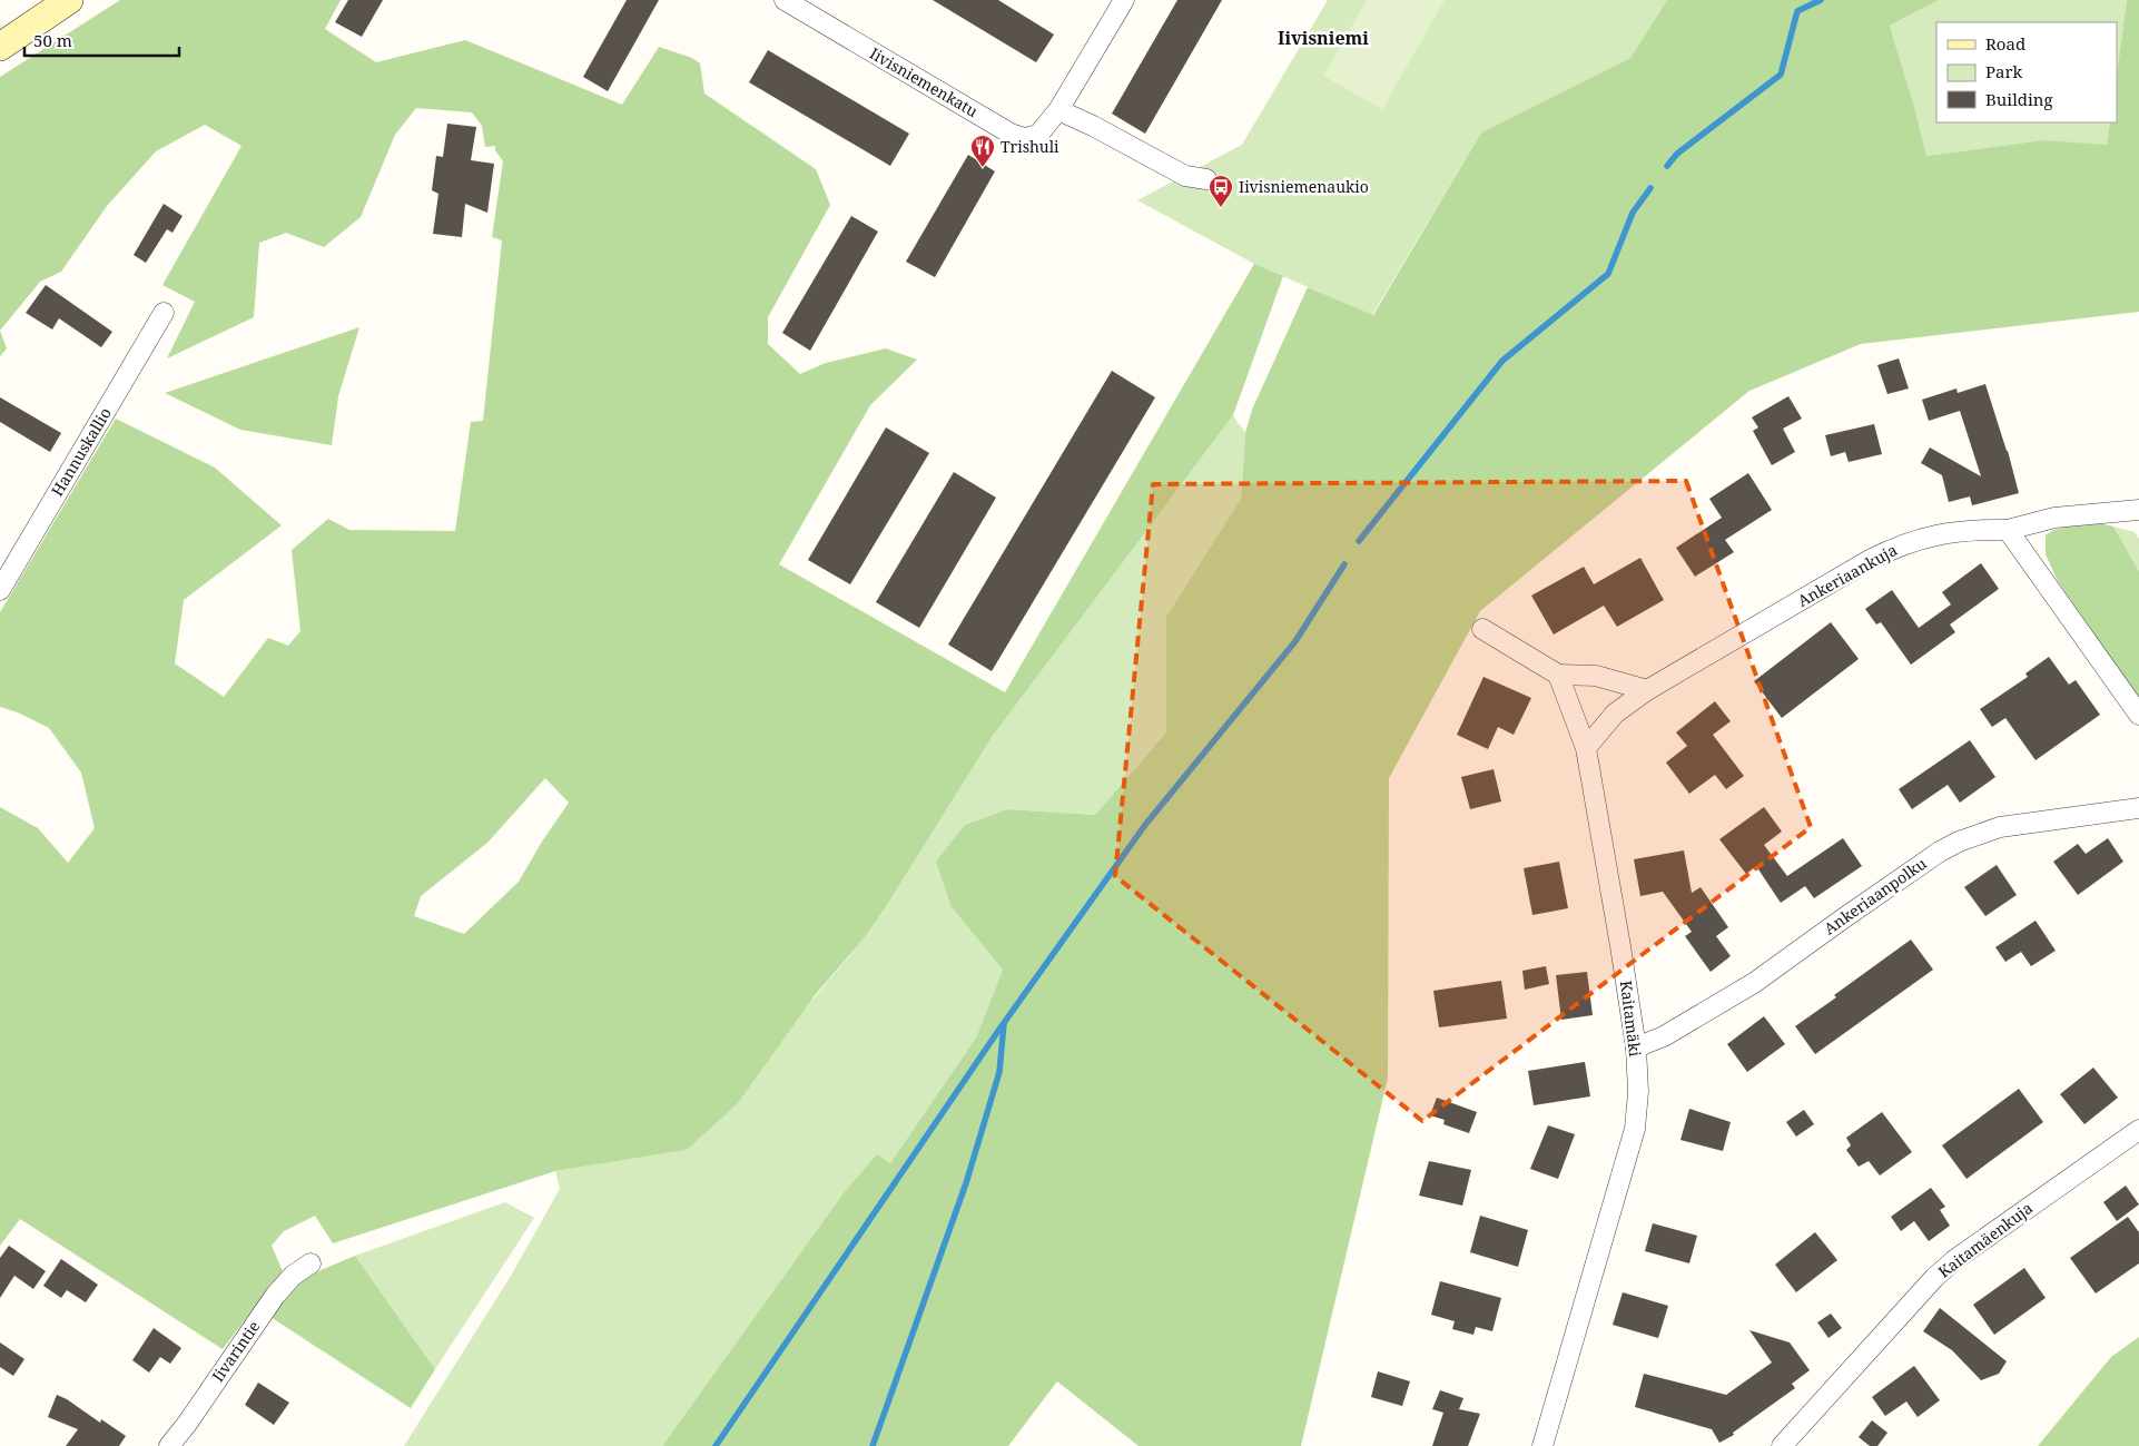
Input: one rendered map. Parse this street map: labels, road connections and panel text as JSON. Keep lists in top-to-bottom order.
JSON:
{
  "streets": {
    "street": [
      "Iivisniemenkatu",
      "Hannuskallio",
      "Ankeriaankuja",
      "Ankeriaanpolku",
      "Kaitamäki",
      "Kaitamäenkuja",
      "Iivarintie"
    ]
  },
  "crossings": [
    ["Ankeriaankuja", "Kaitamäki"],
    ["Ankeriaanpolku", "Kaitamäki"]
  ],
  "districts": ["Iivisniemi"],
  "places": {
    "restaurant": ["Trishuli"],
    "bus stop": ["Iivisniemenaukio"]
  },
  "legend": ["Road", "Park", "Building"],
  "scale_bar": "50 m"
}
